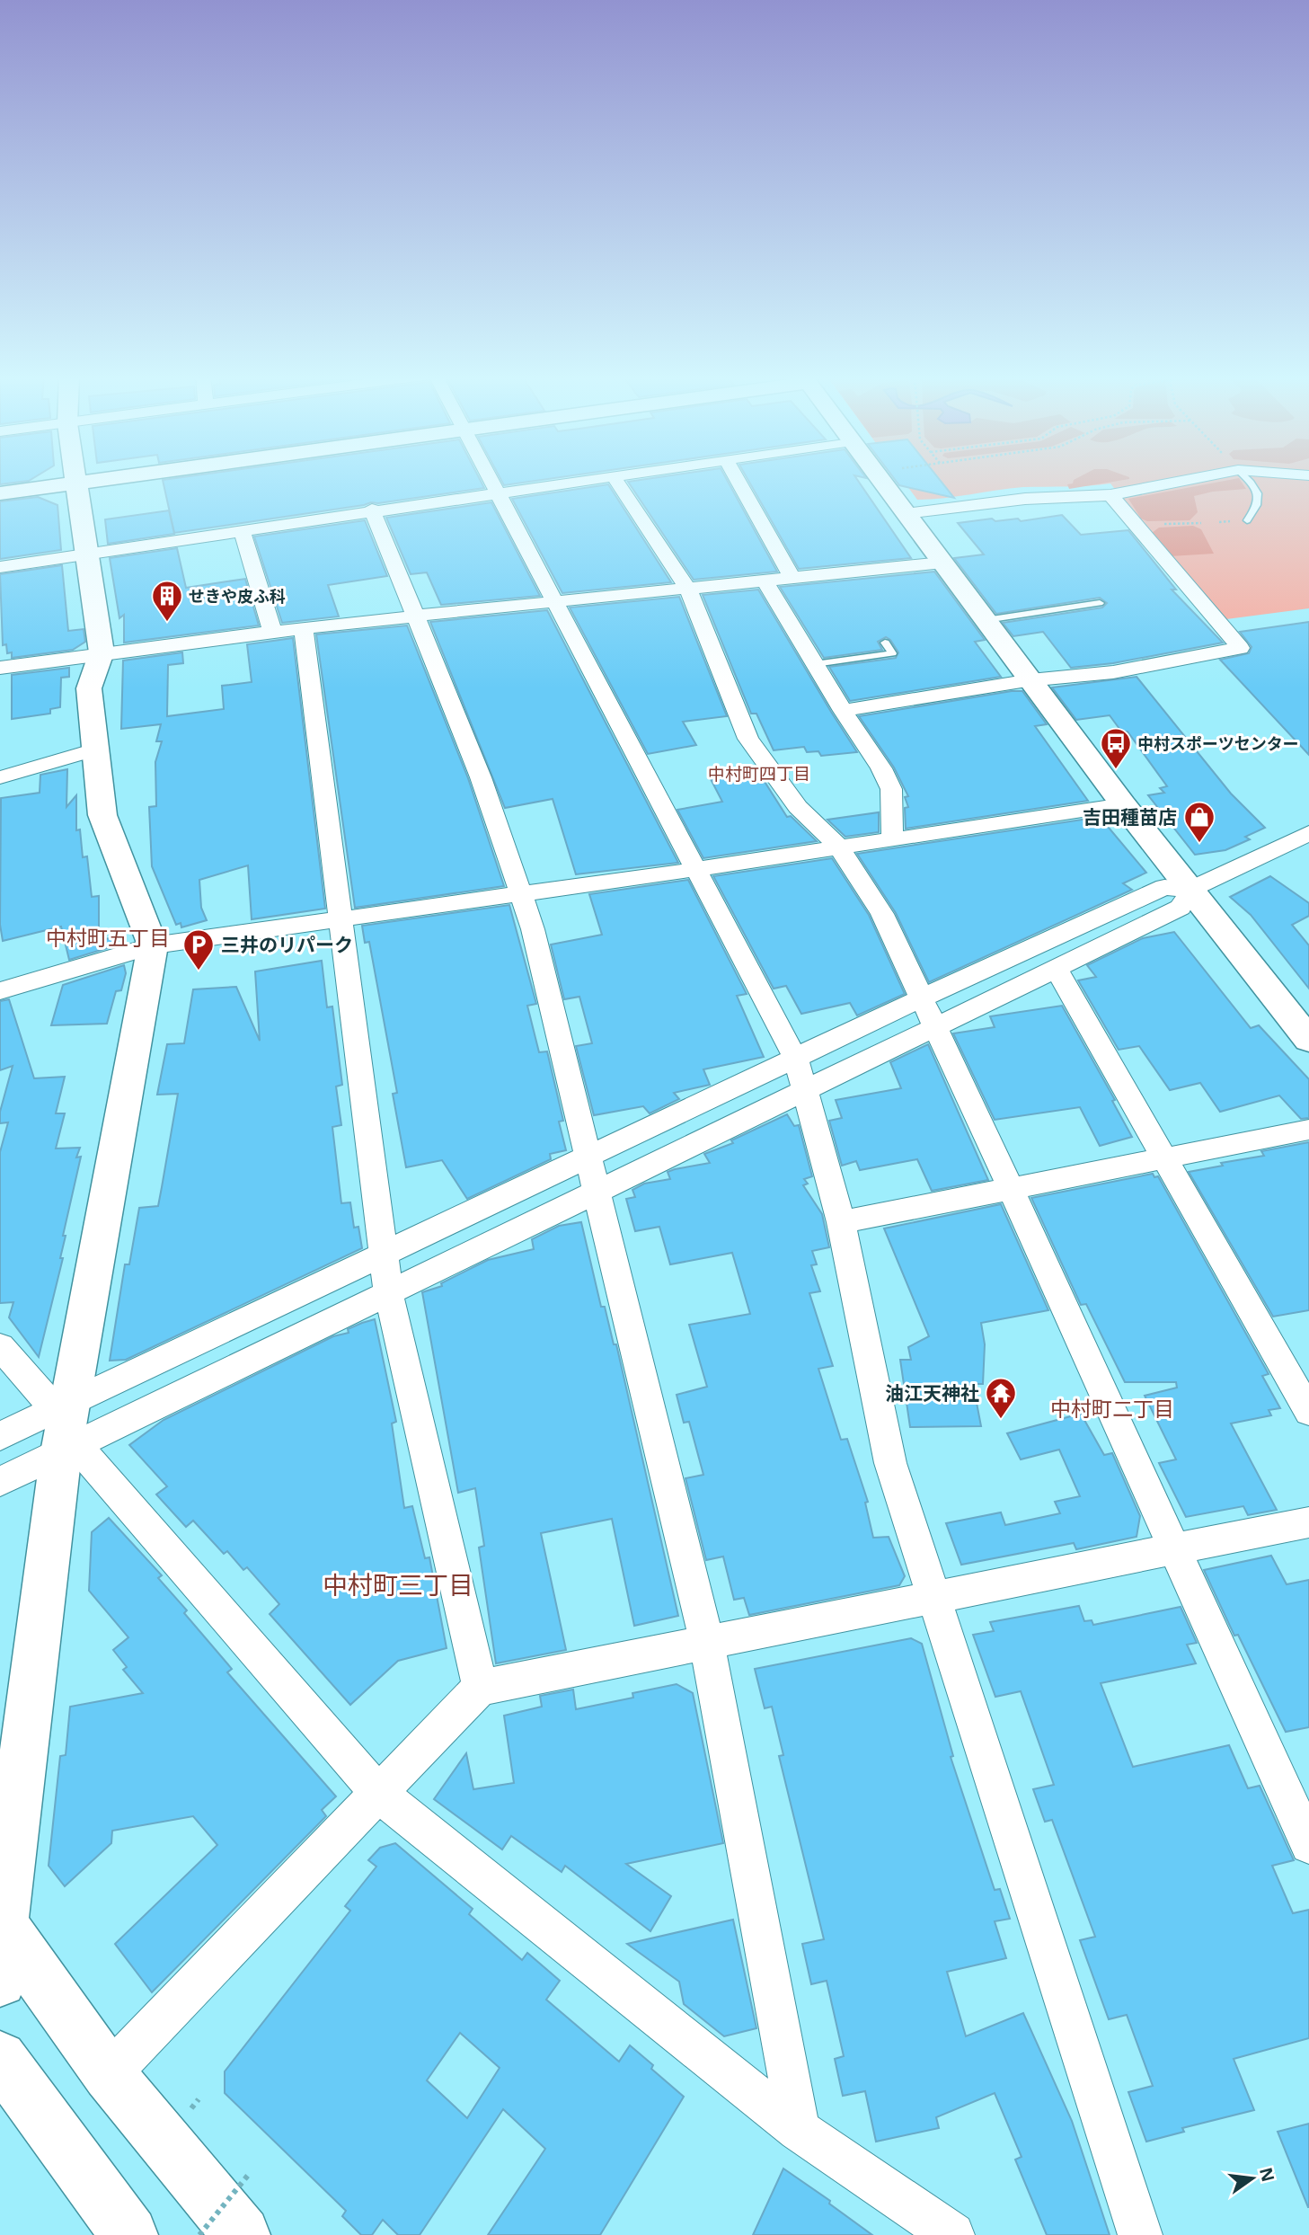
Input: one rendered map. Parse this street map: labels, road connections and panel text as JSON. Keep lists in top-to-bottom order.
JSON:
{
  "districts": [
    "中村町四丁目",
    "中村町五丁目",
    "中村町二丁目",
    "中村町三丁目"
  ],
  "places": {
    "building": ["せきや皮ふ科"],
    "bus stop": ["中村スポーツセンター"],
    "shop": ["吉田種苗店"],
    "parking": ["三井のリパーク"],
    "temple": ["油江天神社"]
  },
  "north": "right"
}
